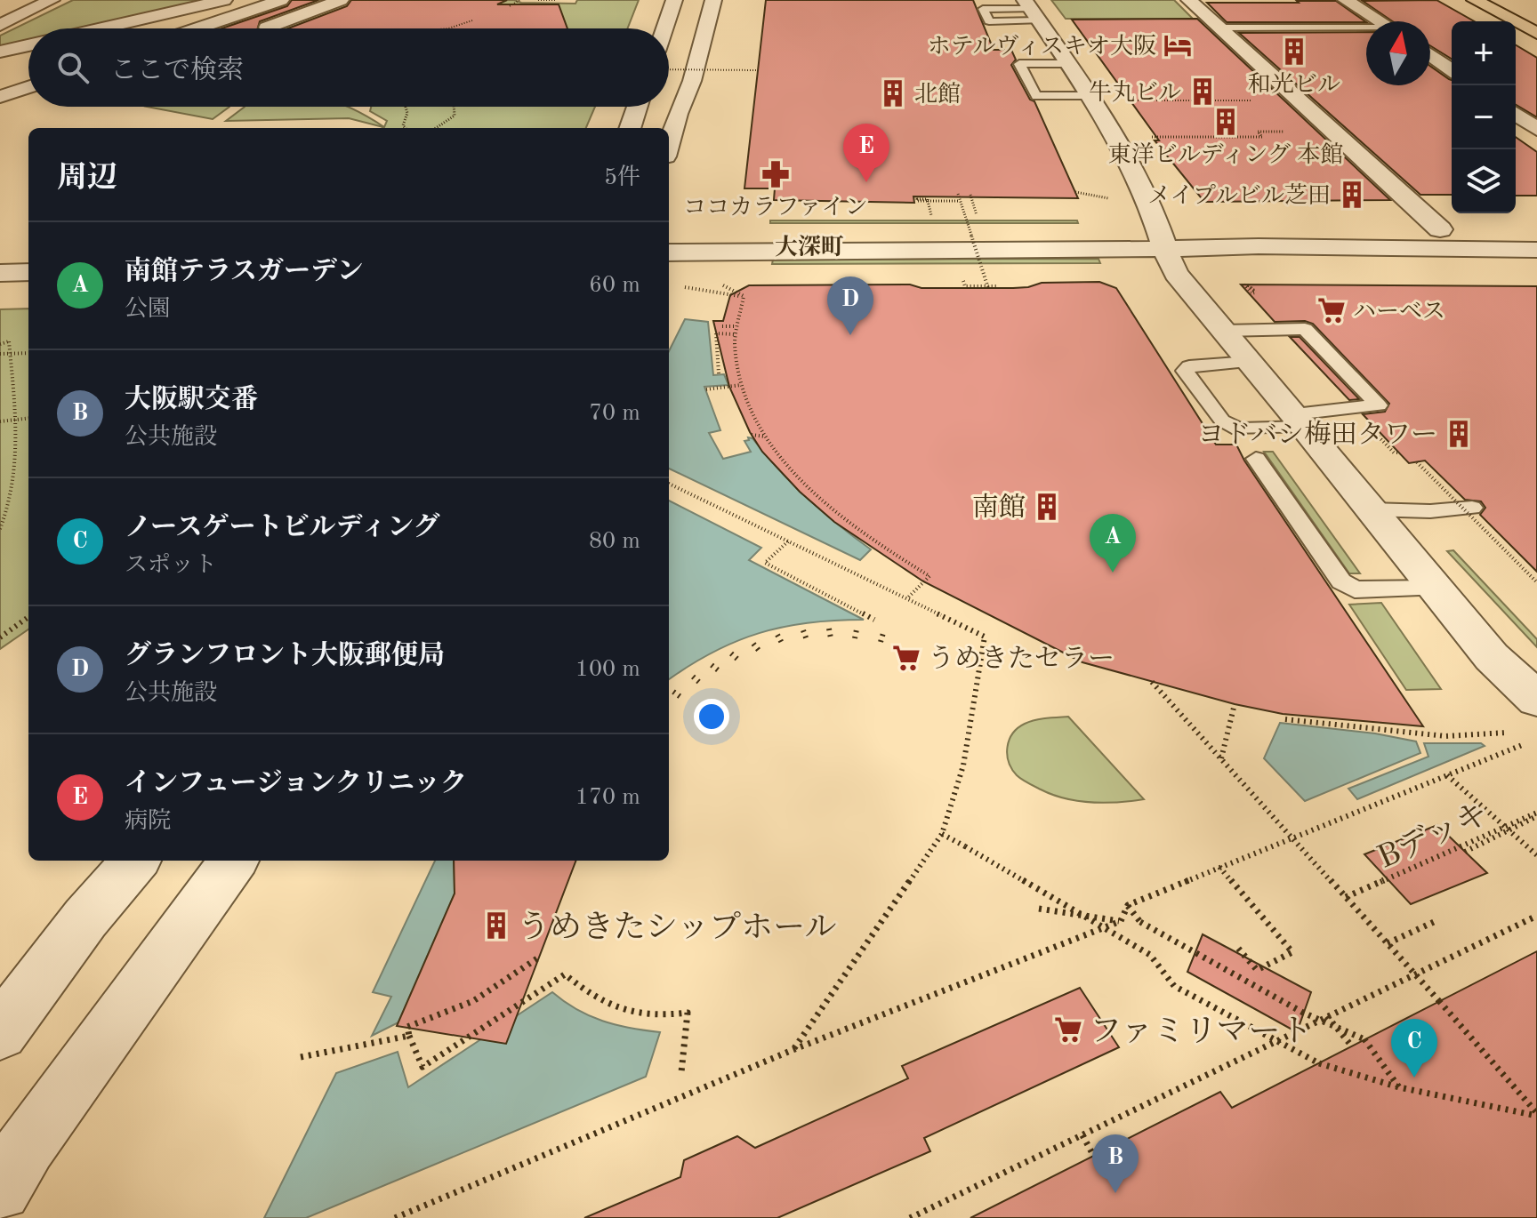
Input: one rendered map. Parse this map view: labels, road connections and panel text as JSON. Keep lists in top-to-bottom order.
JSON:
{
  "streets": {
    "path": ["Bデッキ"]
  },
  "districts": ["大深町"],
  "places": {
    "hotel": ["ホテルヴィスキオ大阪"],
    "building": [
      "和光ビル",
      "牛丸ビル",
      "北館",
      "東洋ビルディング 本館",
      "メイプルビル芝田",
      "ヨドバシ梅田タワー",
      "南館",
      "うめきたシップホール"
    ],
    "pharmacy": ["ココカラファイン"],
    "supermarket": ["ハーベス", "うめきたセラー", "ファミリマート"]
  },
  "north": "top",
  "page": {
    "map_buttons": ["+", "−"],
    "search": "ここで検索",
    "pins": [
      "E",
      "D",
      "A",
      "C",
      "B"
    ],
    "heading": ["周辺", "5件"],
    "list": [
      {
        "mark": "A",
        "name": "南館テラスガーデン",
        "note": "公園",
        "value": "60 m"
      },
      {
        "mark": "B",
        "name": "大阪駅交番",
        "note": "公共施設",
        "value": "70 m"
      },
      {
        "mark": "C",
        "name": "ノースゲートビルディング",
        "note": "スポット",
        "value": "80 m"
      },
      {
        "mark": "D",
        "name": "グランフロント大阪郵便局",
        "note": "公共施設",
        "value": "100 m"
      },
      {
        "mark": "E",
        "name": "インフュージョンクリニック",
        "note": "病院",
        "value": "170 m"
      }
    ]
  }
}
